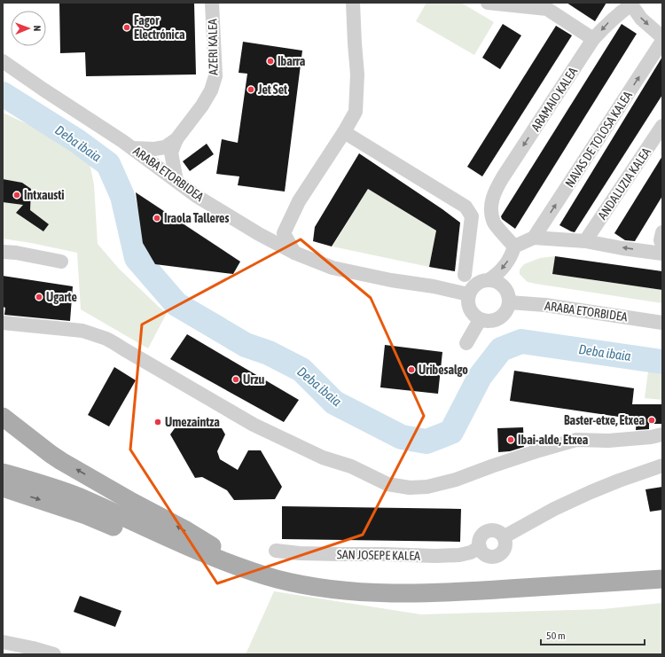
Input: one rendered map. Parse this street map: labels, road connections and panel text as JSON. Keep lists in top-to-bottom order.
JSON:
{
  "streets": {
    "street": [
      "AZERI KALEA",
      "ARAMAIO KALEA",
      "NAVAS DE TOLOSA KALEA",
      "ARABA ETORBIDEA",
      "ANDALUZIA KALEA",
      "SAN JOSEPE KALEA"
    ]
  },
  "crossings": [
    ["AZERI KALEA", "ARABA ETORBIDEA"]
  ],
  "one_way": ["ARAMAIO KALEA", "NAVAS DE TOLOSA KALEA"],
  "water": ["Deba ibaia"],
  "places": [
    "Fagor Electrónica",
    "Ibarra",
    "Jet Set",
    "Intxausti",
    "Iraola Talleres",
    "Ugarte",
    "Uribesalgo",
    "Urzu",
    "Baster-etxe, Etxea",
    "Umezaintza",
    "Ibai-alde, Etxea"
  ],
  "scale_bar": "50 m",
  "north": "right"
}
